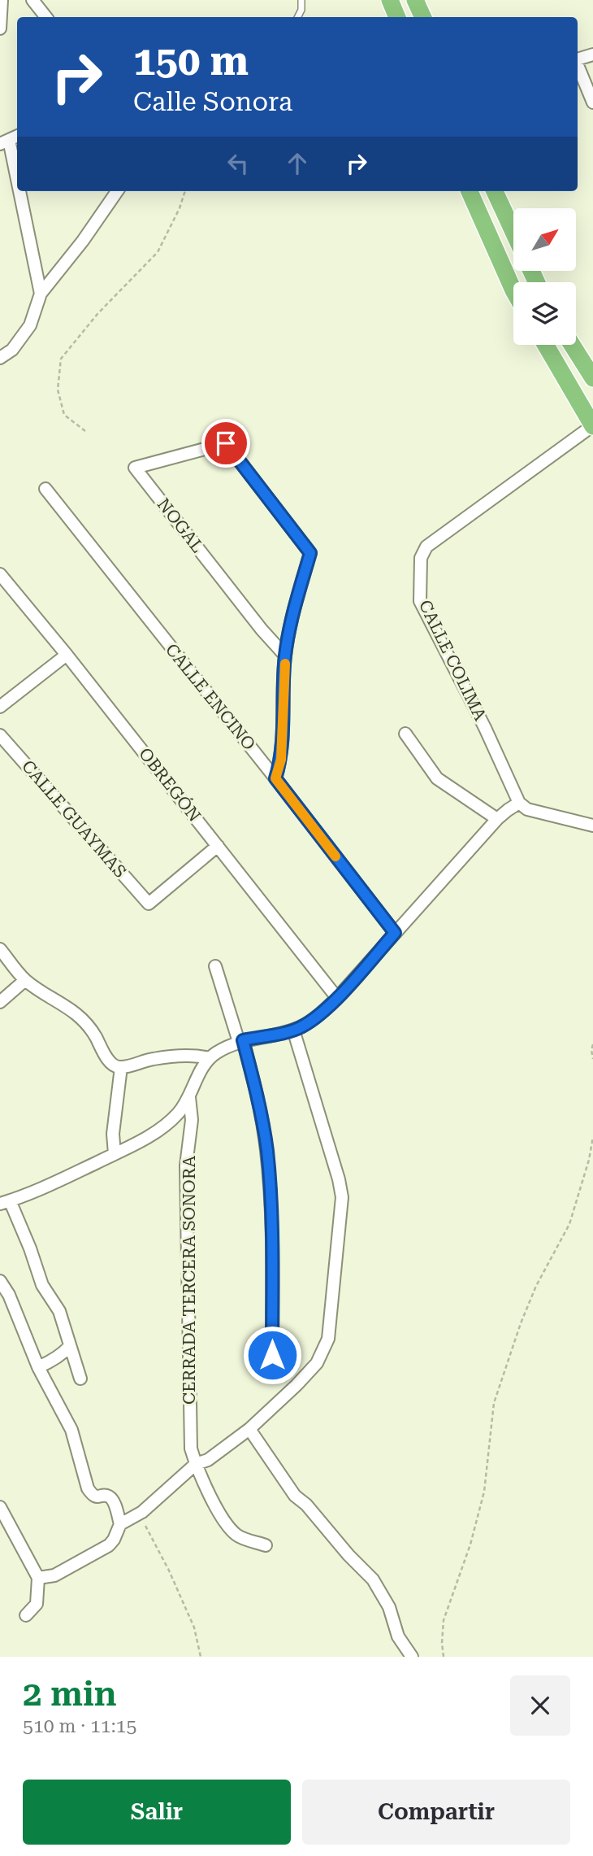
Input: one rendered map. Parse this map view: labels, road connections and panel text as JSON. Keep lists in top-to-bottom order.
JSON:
{
  "streets": {
    "street": [
      "NOGAL",
      "CALLE COLIMA",
      "CALLE ENCINO",
      "OBREGÓN",
      "CALLE GUAYMAS",
      "CERRADA TERCERA SONORA"
    ]
  },
  "crossings": [
    ["OBREGÓN", "CALLE GUAYMAS"]
  ],
  "north": "top right",
  "page": {
    "turn": ["150 m", "Calle Sonora"],
    "heading": ["2 min", "510 m · 11:15"],
    "buttons": ["Salir", "Compartir"]
  }
}
